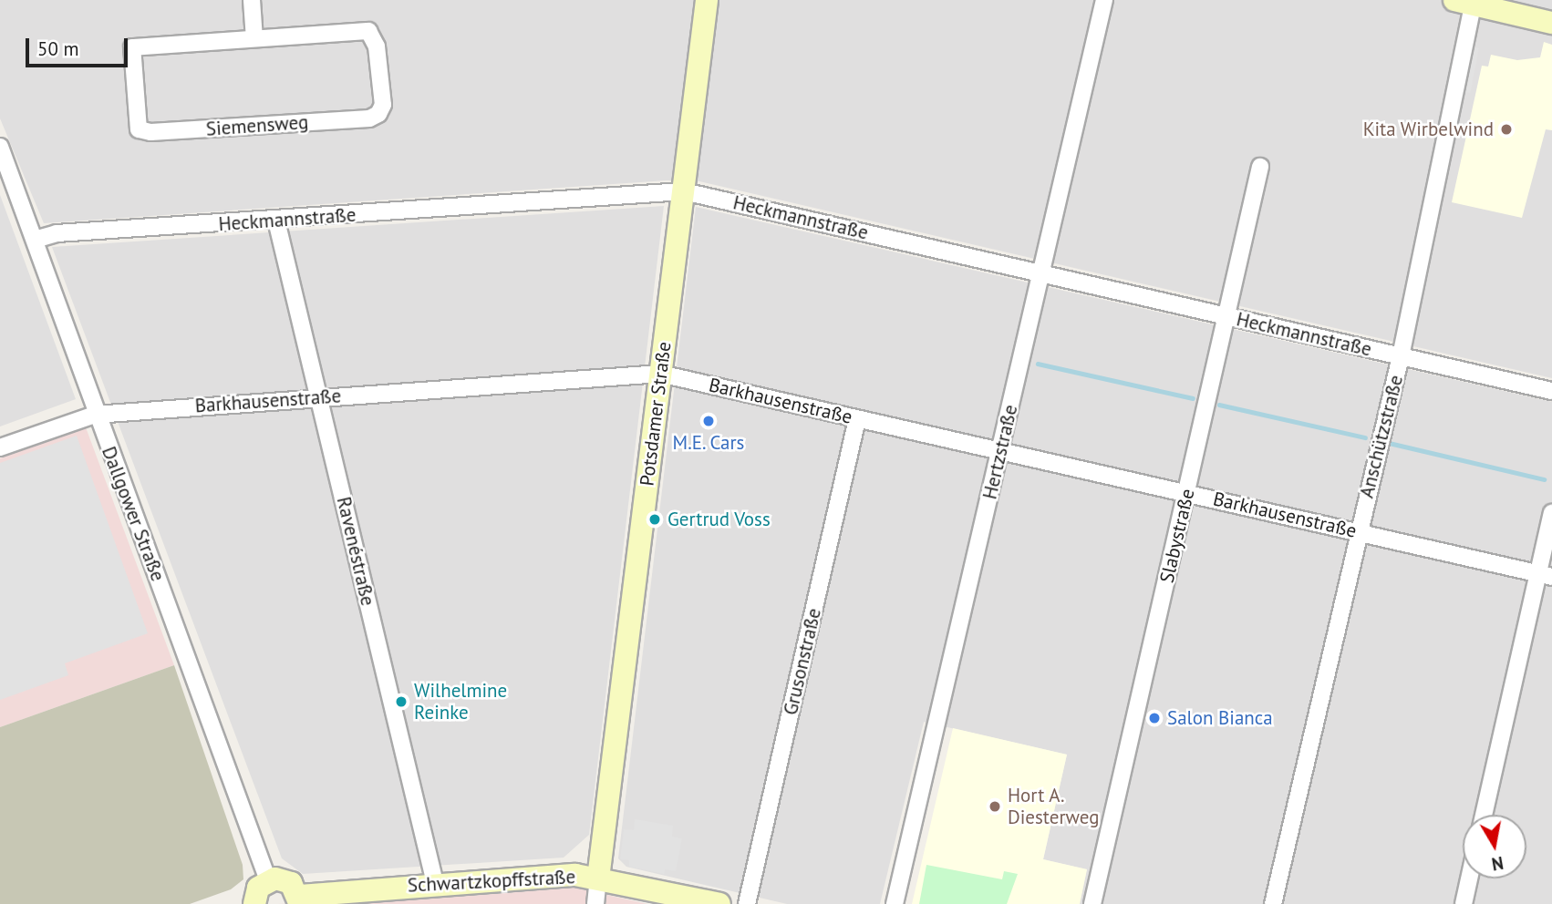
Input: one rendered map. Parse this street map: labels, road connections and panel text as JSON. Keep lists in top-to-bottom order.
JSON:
{
  "streets": {
    "street": [
      "Siemensweg",
      "Heckmannstraße",
      "Barkhausenstraße",
      "Potsdamer Straße",
      "Anschützstraße",
      "Hertzstraße",
      "Dallgower Straße",
      "Slabystraße",
      "Ravenéstraße",
      "Grusonstraße",
      "Schwartzkopffstraße"
    ]
  },
  "crossings": [
    ["Heckmannstraße", "Potsdamer Straße"],
    ["Heckmannstraße", "Anschützstraße"],
    ["Heckmannstraße", "Hertzstraße"],
    ["Heckmannstraße", "Dallgower Straße"],
    ["Heckmannstraße", "Slabystraße"],
    ["Heckmannstraße", "Ravenéstraße"],
    ["Barkhausenstraße", "Potsdamer Straße"],
    ["Barkhausenstraße", "Anschützstraße"],
    ["Barkhausenstraße", "Hertzstraße"],
    ["Barkhausenstraße", "Dallgower Straße"],
    ["Barkhausenstraße", "Slabystraße"],
    ["Barkhausenstraße", "Ravenéstraße"],
    ["Barkhausenstraße", "Grusonstraße"],
    ["Potsdamer Straße", "Schwartzkopffstraße"],
    ["Ravenéstraße", "Schwartzkopffstraße"]
  ],
  "places": [
    "Kita Wirbelwind",
    "M.E. Cars",
    "Gertrud Voss",
    "Wilhelmine Reinke",
    "Salon Bianca",
    "Hort A. Diesterweg"
  ],
  "scale_bar": "50 m",
  "north": "bottom"
}
